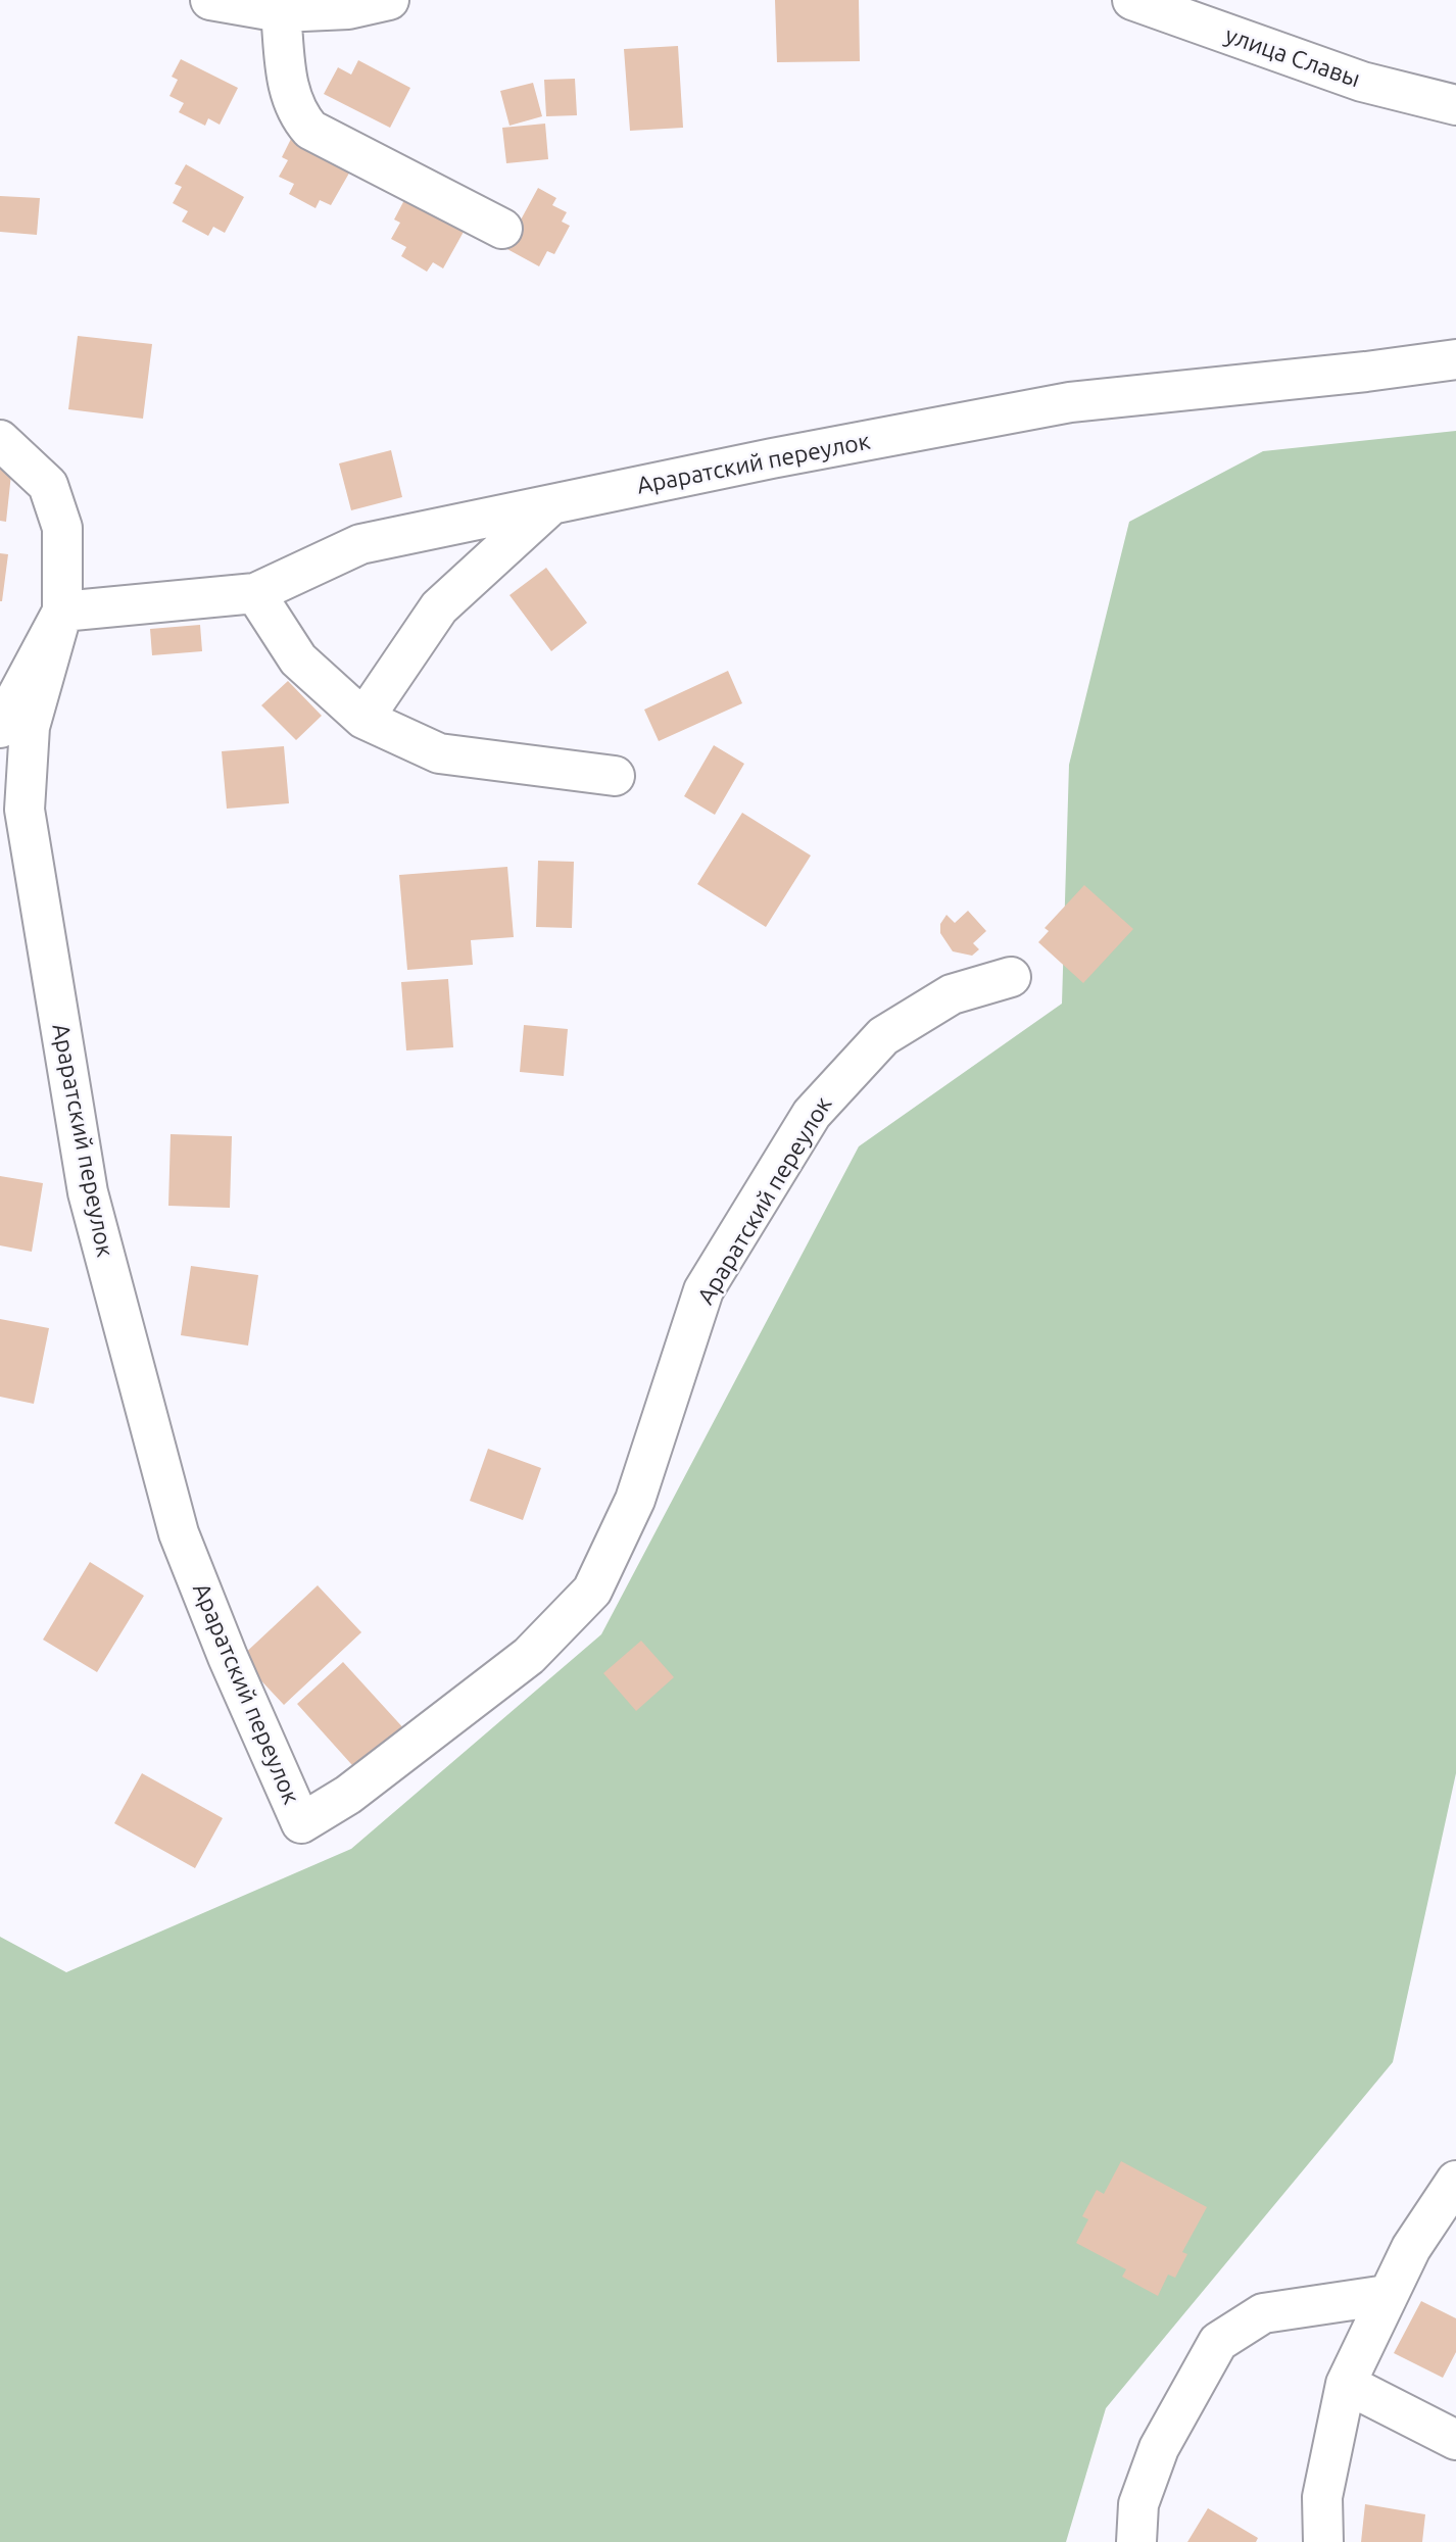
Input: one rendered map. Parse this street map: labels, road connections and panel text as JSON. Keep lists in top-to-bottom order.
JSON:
{
  "streets": {
    "street": ["улица Славы", "Араратский переулок"]
  }
}
